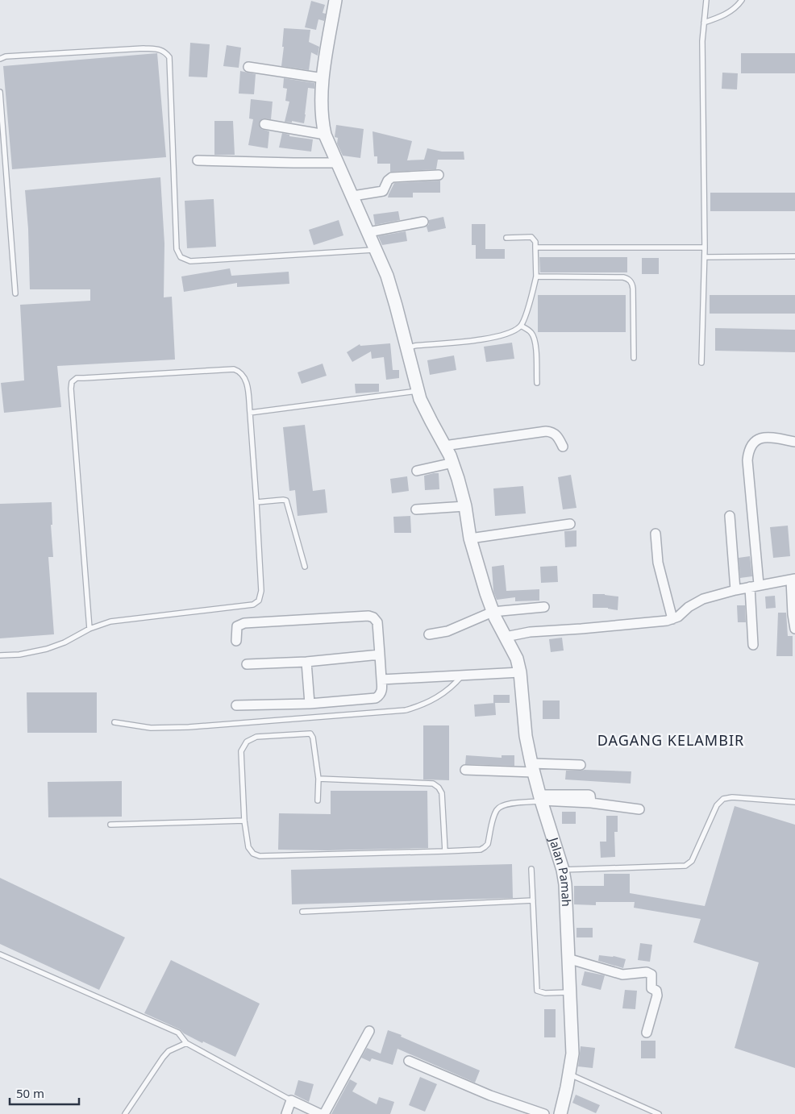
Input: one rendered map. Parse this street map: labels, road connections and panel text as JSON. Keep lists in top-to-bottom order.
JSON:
{
  "streets": {
    "street": ["Jalan Pamah"]
  },
  "districts": ["DAGANG KELAMBIR"],
  "scale_bar": "50 m"
}
